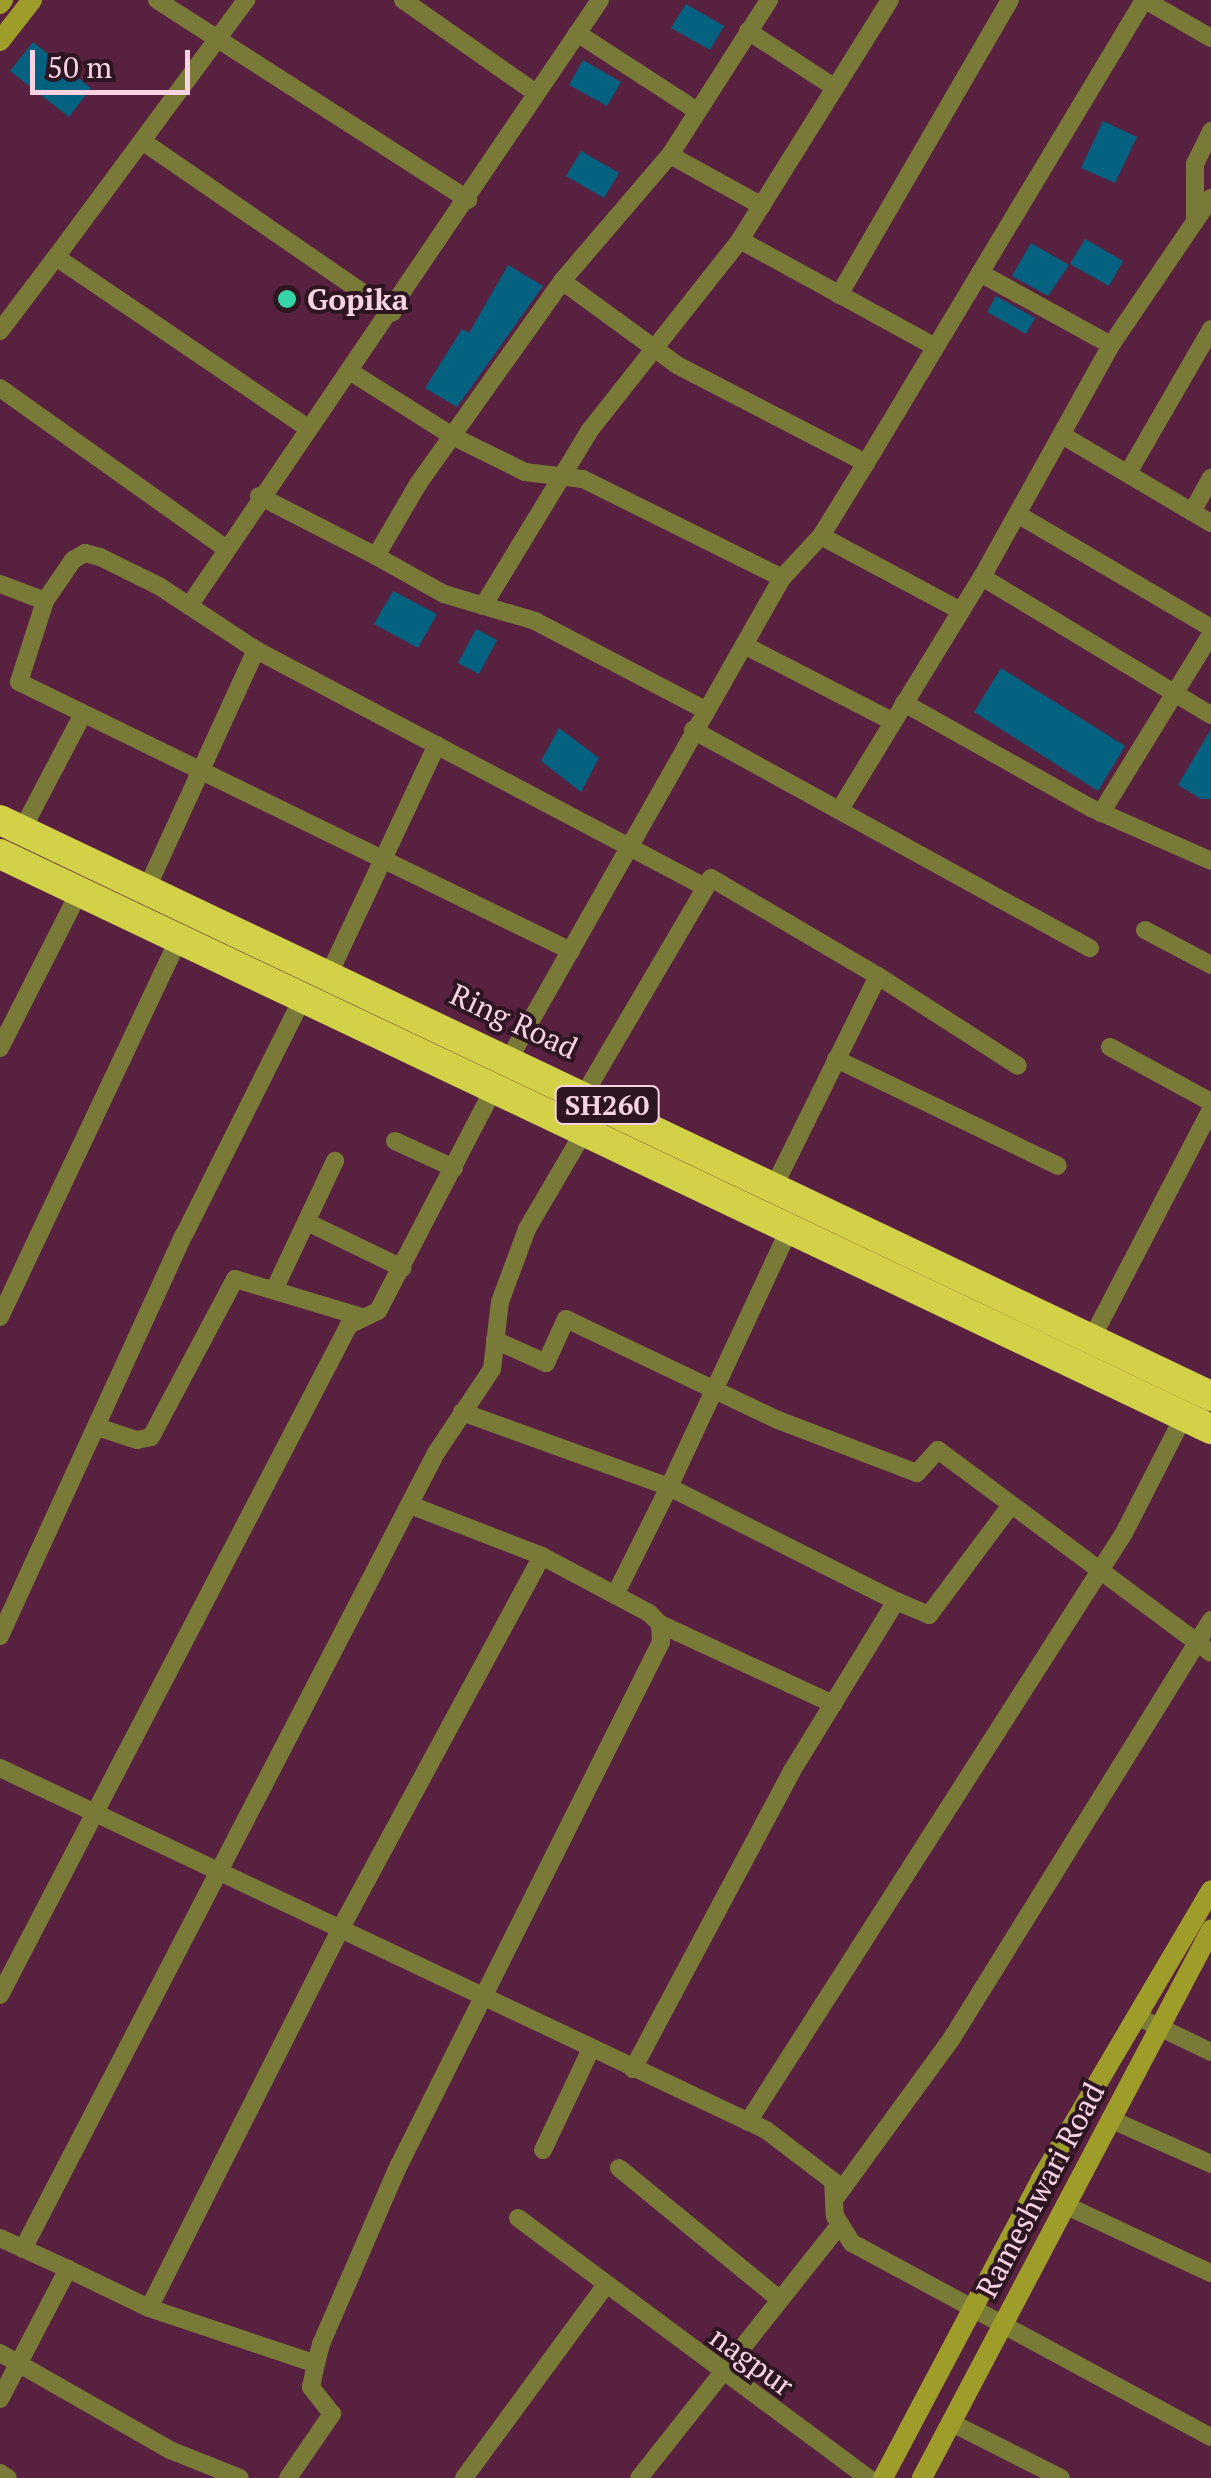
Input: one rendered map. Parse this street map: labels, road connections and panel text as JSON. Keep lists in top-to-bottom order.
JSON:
{
  "streets": {
    "highway": ["Ring Road", "SH260"],
    "main road": ["Rameshwari Road"],
    "street": ["nagpur"]
  },
  "places": ["Gopika"],
  "scale_bar": "50 m"
}
